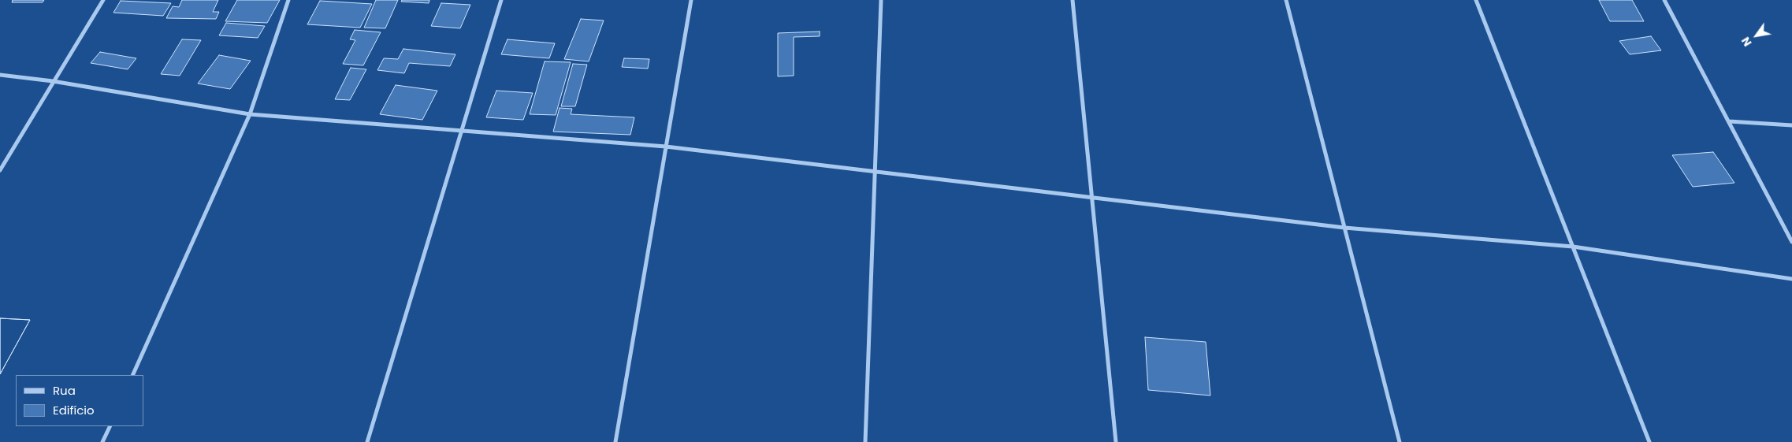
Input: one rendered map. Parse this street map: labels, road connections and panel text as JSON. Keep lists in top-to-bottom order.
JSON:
{
  "legend": ["Rua", "Edifício"],
  "north": "bottom left"
}
